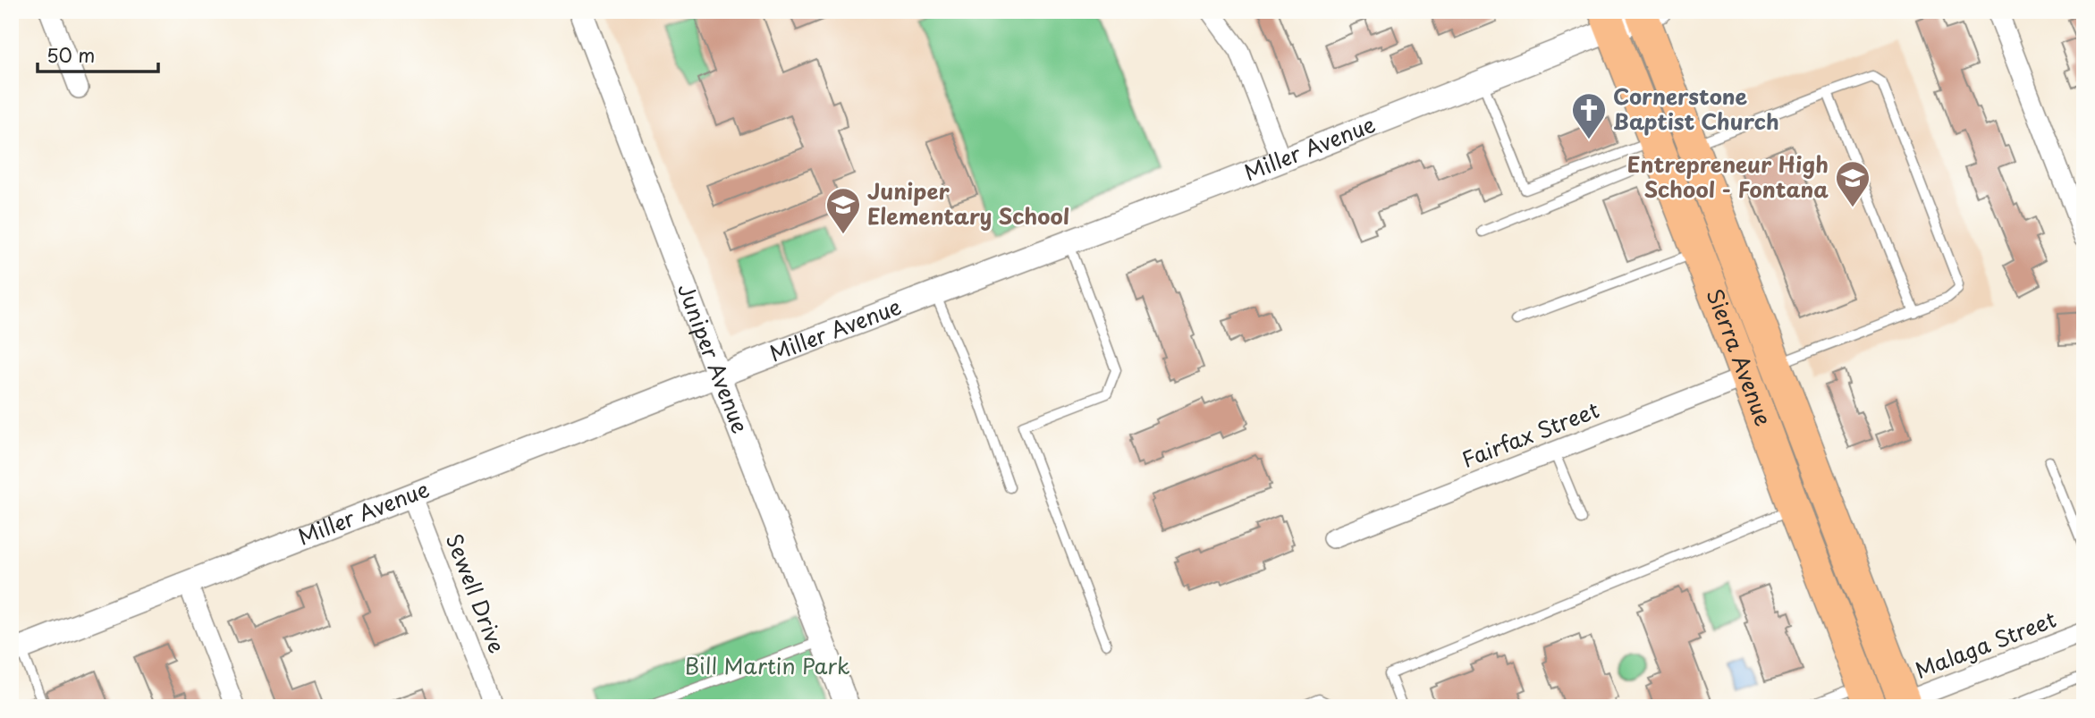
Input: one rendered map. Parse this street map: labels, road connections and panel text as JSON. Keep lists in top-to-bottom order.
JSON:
{
  "streets": {
    "main road": ["Sierra Avenue"],
    "street": [
      "Miller Avenue",
      "Juniper Avenue",
      "Fairfax Street",
      "Sewell Drive",
      "Malaga Street"
    ]
  },
  "crossings": [
    ["Miller Avenue", "Sierra Avenue"],
    ["Miller Avenue", "Juniper Avenue"],
    ["Miller Avenue", "Sewell Drive"],
    ["Sierra Avenue", "Fairfax Street"],
    ["Sierra Avenue", "Malaga Street"]
  ],
  "parks": ["Bill Martin Park"],
  "places": {
    "church": ["Cornerstone Baptist Church"],
    "school or university": ["Entrepreneur High School - Fontana", "Juniper Elementary School"]
  },
  "scale_bar": "50 m"
}
